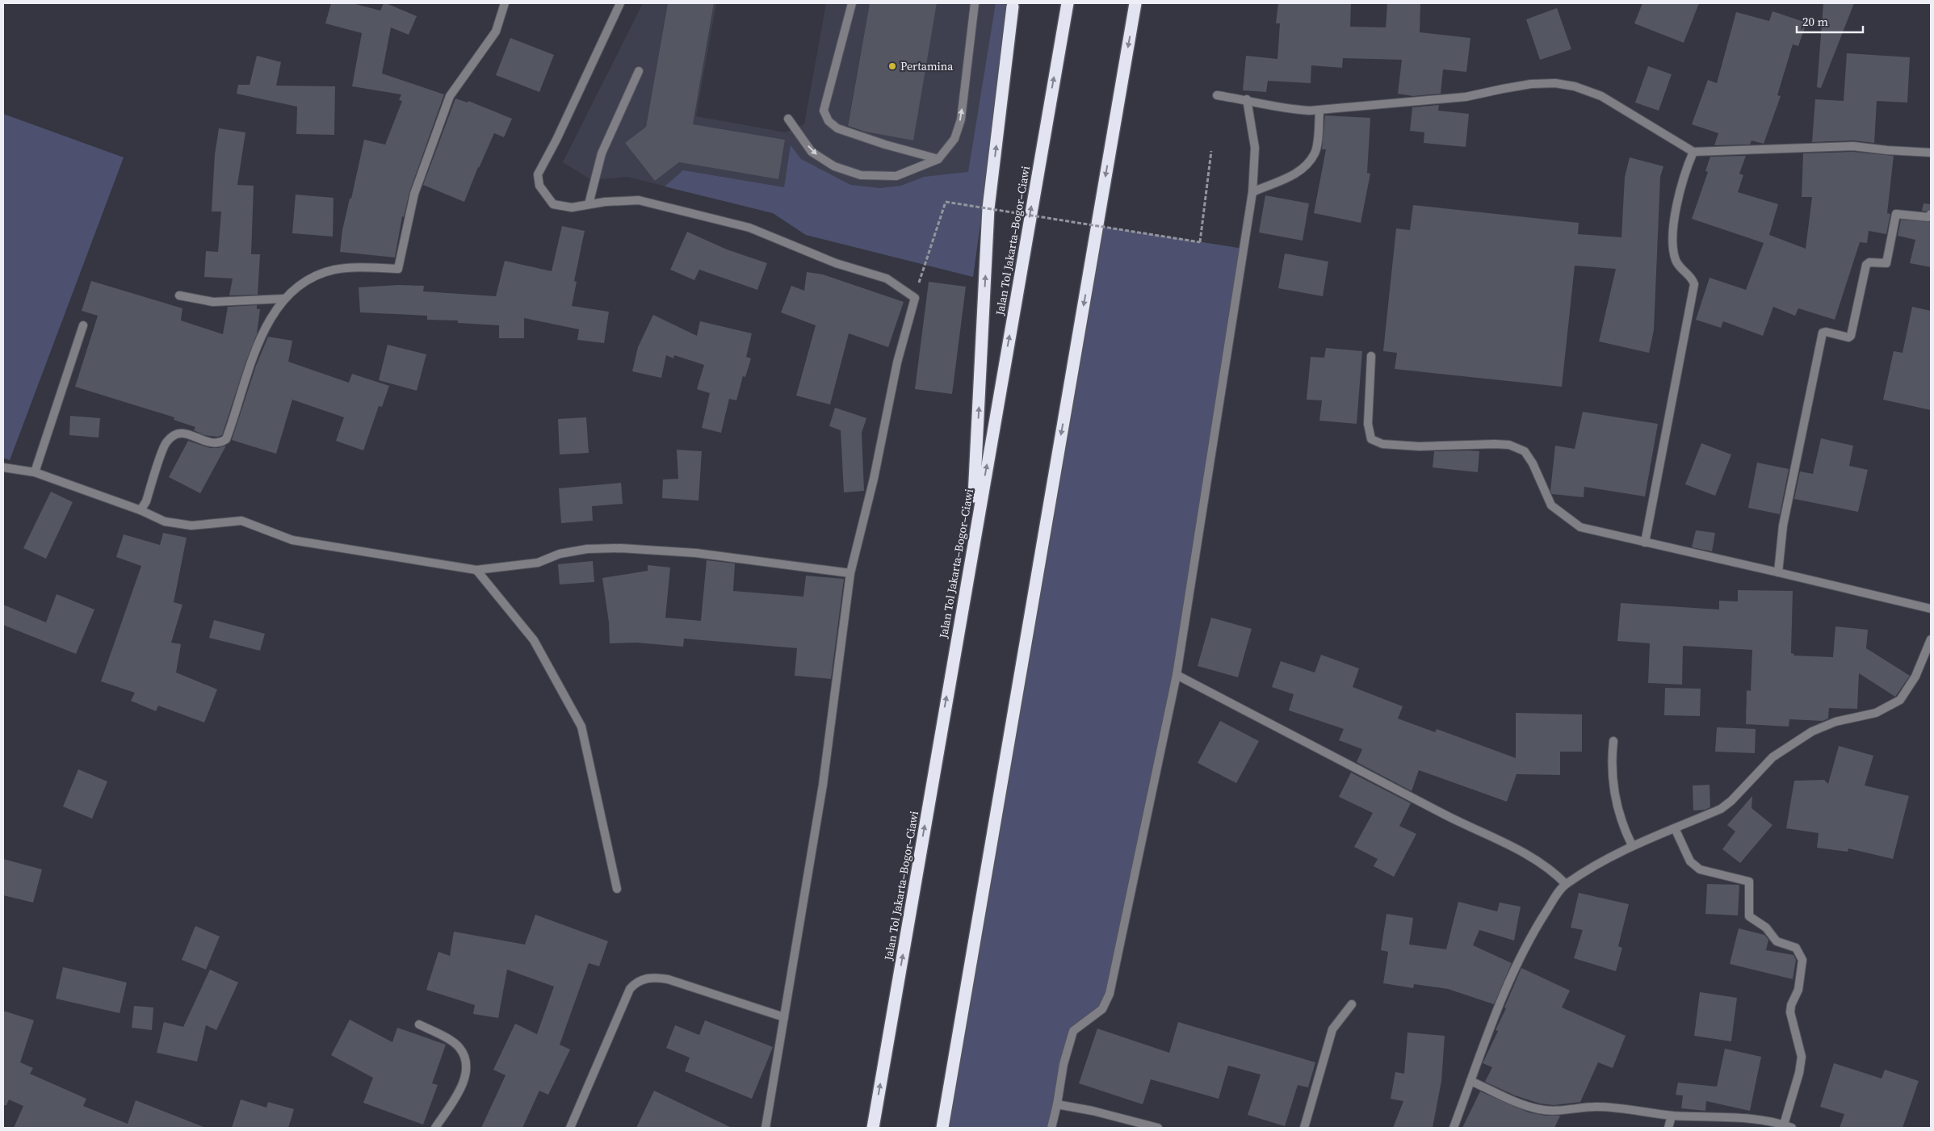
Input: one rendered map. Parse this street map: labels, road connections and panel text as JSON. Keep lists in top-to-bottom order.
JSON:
{
  "streets": {
    "highway": ["Jalan Tol Jakarta–Bogor–Ciawi"]
  },
  "places": ["Pertamina"],
  "scale_bar": "20 m"
}
